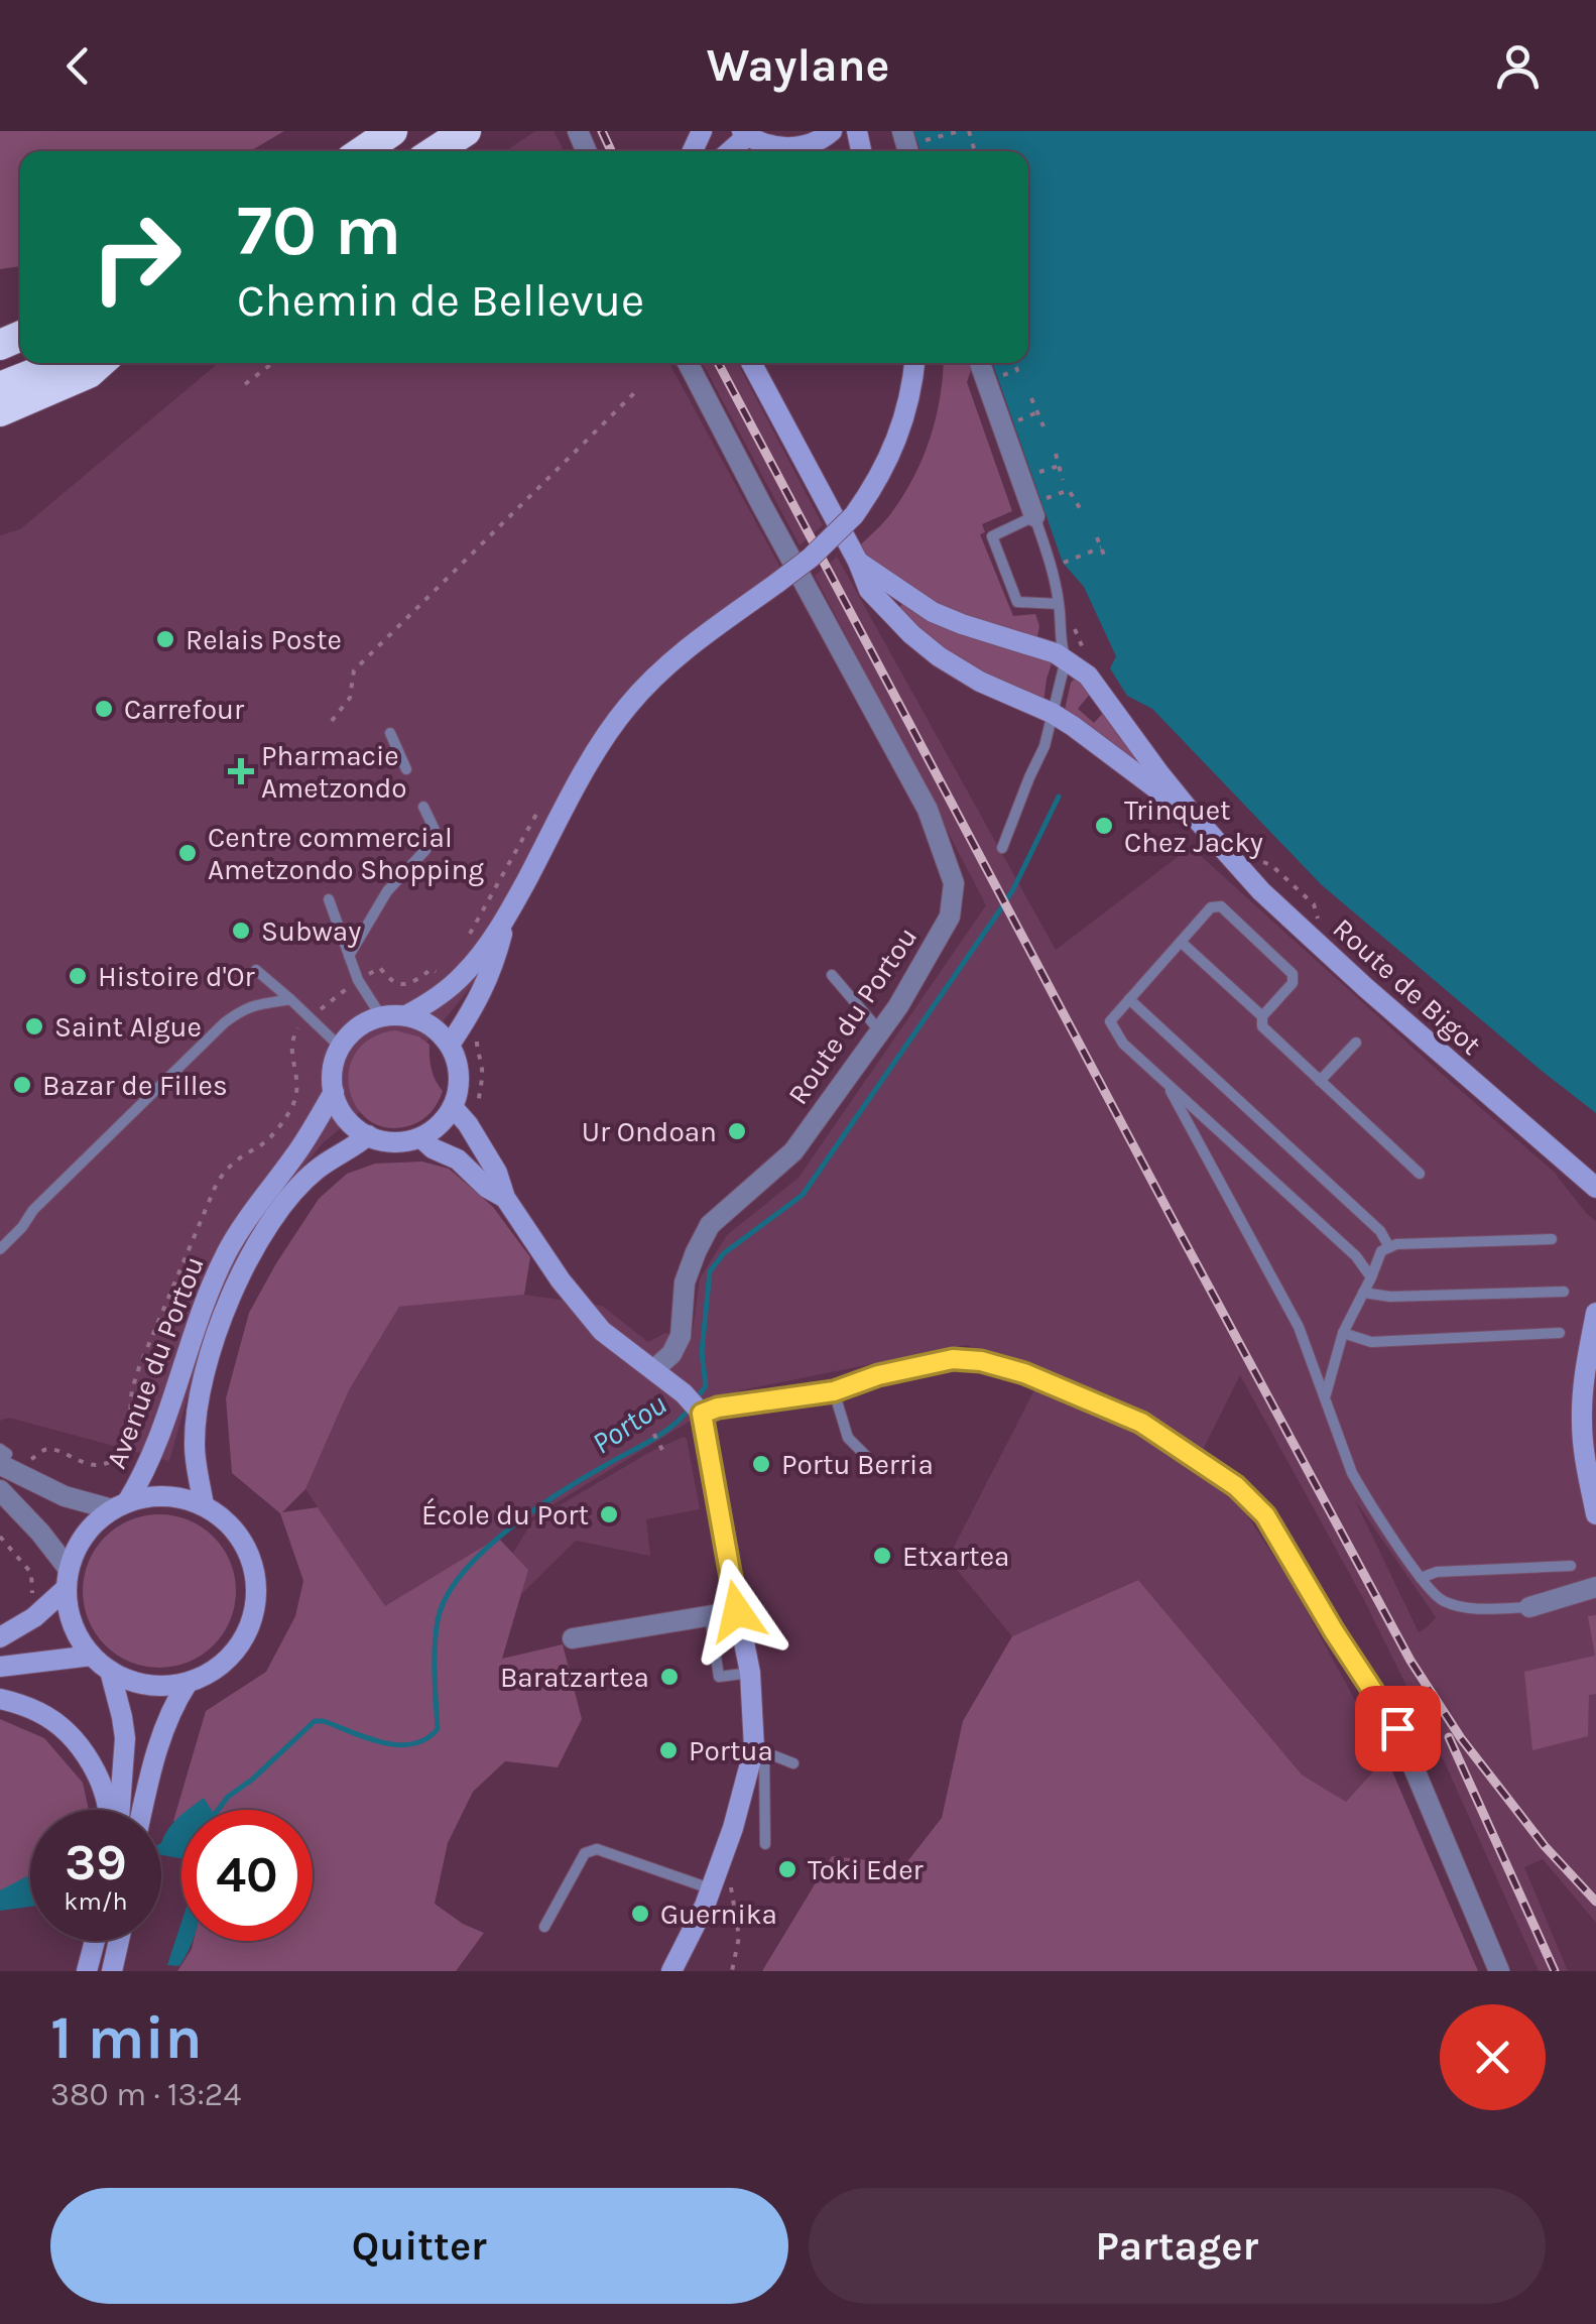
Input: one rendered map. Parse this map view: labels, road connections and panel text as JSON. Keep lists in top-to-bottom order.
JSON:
{
  "streets": {
    "main road": ["Route de Bigot", "Avenue du Portou"],
    "street": ["Route du Portou"]
  },
  "water": ["Portou"],
  "places": {
    "other": [
      "Relais Poste",
      "Carrefour",
      "Trinquet Chez Jacky",
      "Centre commercial Ametzondo Shopping",
      "Subway",
      "Histoire d'Or",
      "Saint Algue",
      "Bazar de Filles",
      "Ur Ondoan",
      "Portu Berria",
      "École du Port",
      "Etxartea",
      "Baratzartea",
      "Portua",
      "Toki Eder",
      "Guernika"
    ],
    "health": ["Pharmacie Ametzondo"]
  },
  "page": {
    "header": "Waylane",
    "turn": ["70 m", "Chemin de Bellevue"],
    "speed": "39 km/h",
    "limit": "40",
    "heading": ["1 min", "380 m · 13:24"],
    "buttons": ["Quitter", "Partager"]
  }
}
